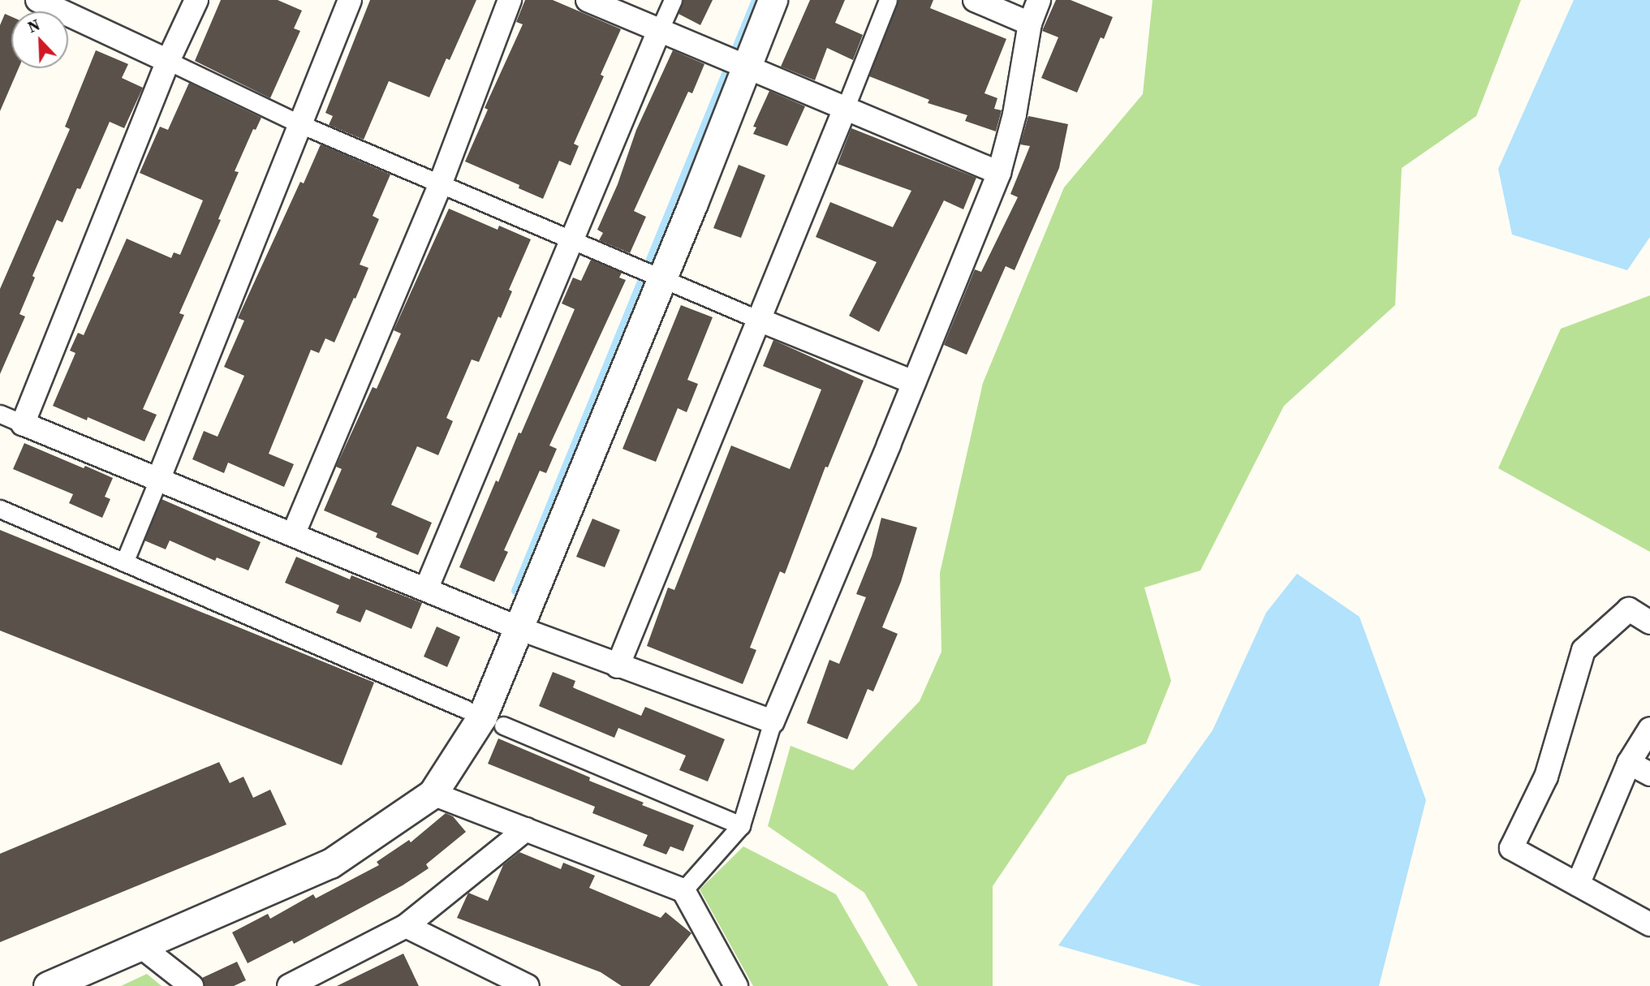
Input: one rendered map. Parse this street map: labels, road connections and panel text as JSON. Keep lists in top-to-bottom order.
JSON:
{
  "north": "top left"
}
